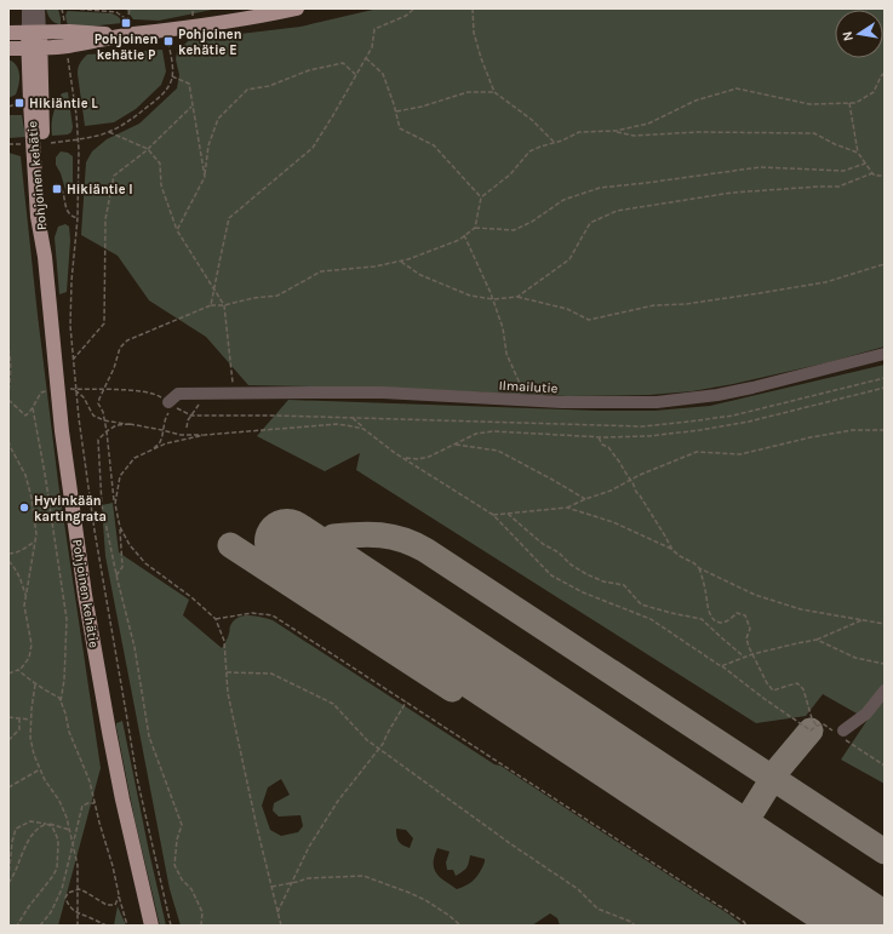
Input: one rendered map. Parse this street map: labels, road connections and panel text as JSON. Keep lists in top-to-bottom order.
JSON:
{
  "streets": {
    "main road": ["Pohjoinen kehätie"],
    "street": ["Ilmailutie"]
  },
  "places": {
    "transit": [
      "Pohjoinen kehätie P",
      "Pohjoinen kehätie E",
      "Hikiäntie L",
      "Hikiäntie I"
    ],
    "other": ["Hyvinkään kartingrata"]
  },
  "north": "left"
}
